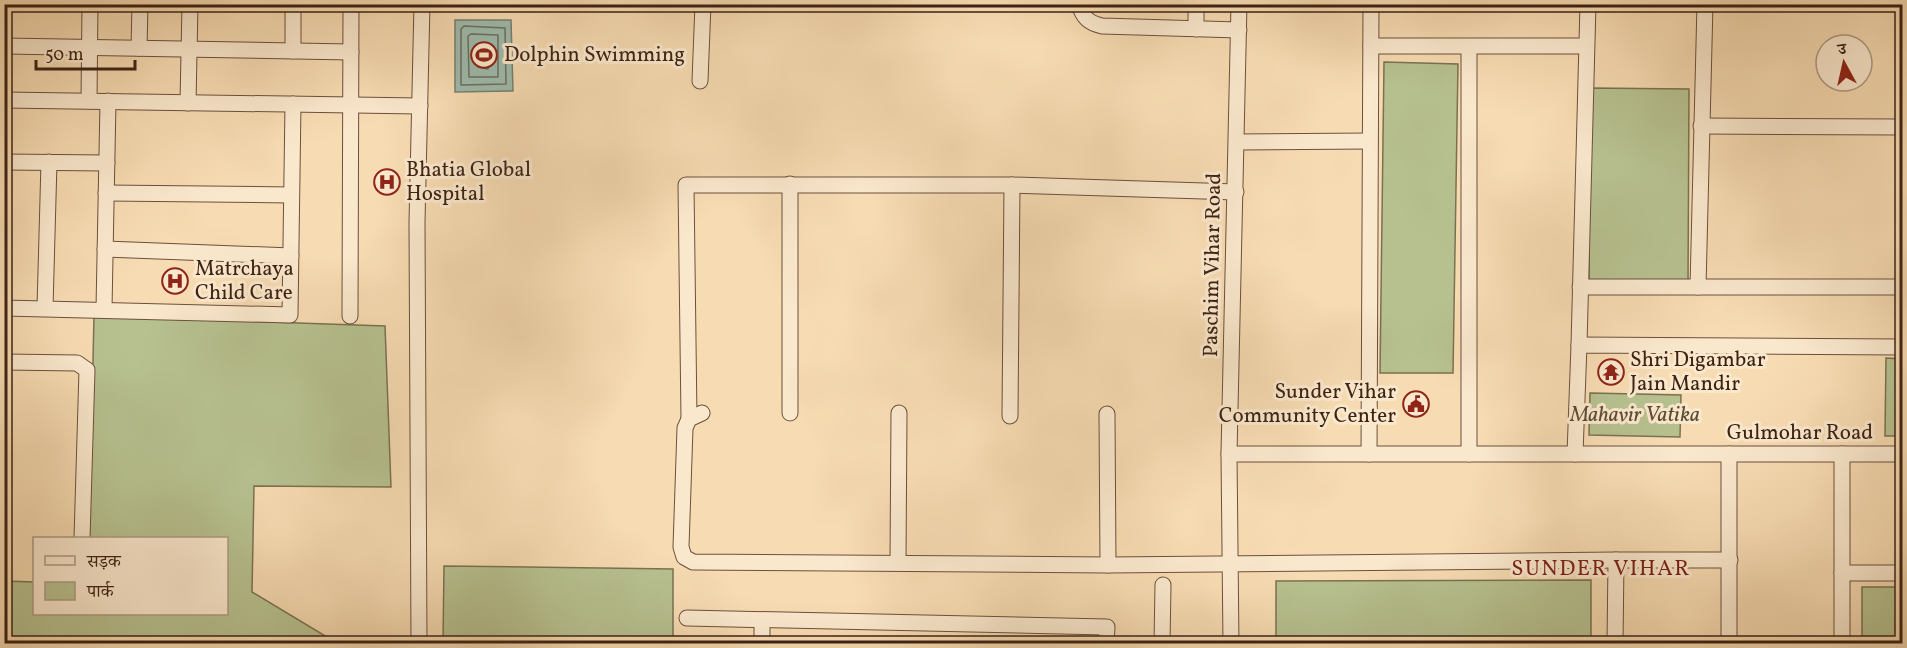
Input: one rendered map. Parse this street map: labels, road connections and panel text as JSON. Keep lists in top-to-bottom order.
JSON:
{
  "streets": {
    "street": ["Paschim Vihar Road", "Gulmohar Road"]
  },
  "crossings": [
    ["Paschim Vihar Road", "Gulmohar Road"]
  ],
  "districts": ["SUNDER VIHAR"],
  "parks": ["Mahavir Vatika"],
  "places": {
    "sports": ["Dolphin Swimming"],
    "hospital": ["Bhatia Global Hospital", "Matrchaya Child Care"],
    "temple": ["Shri Digambar Jain Mandir"],
    "public building": ["Sunder Vihar Community Center"]
  },
  "legend": ["सड़क", "पार्क"],
  "scale_bar": "50 m",
  "north": "top"
}
